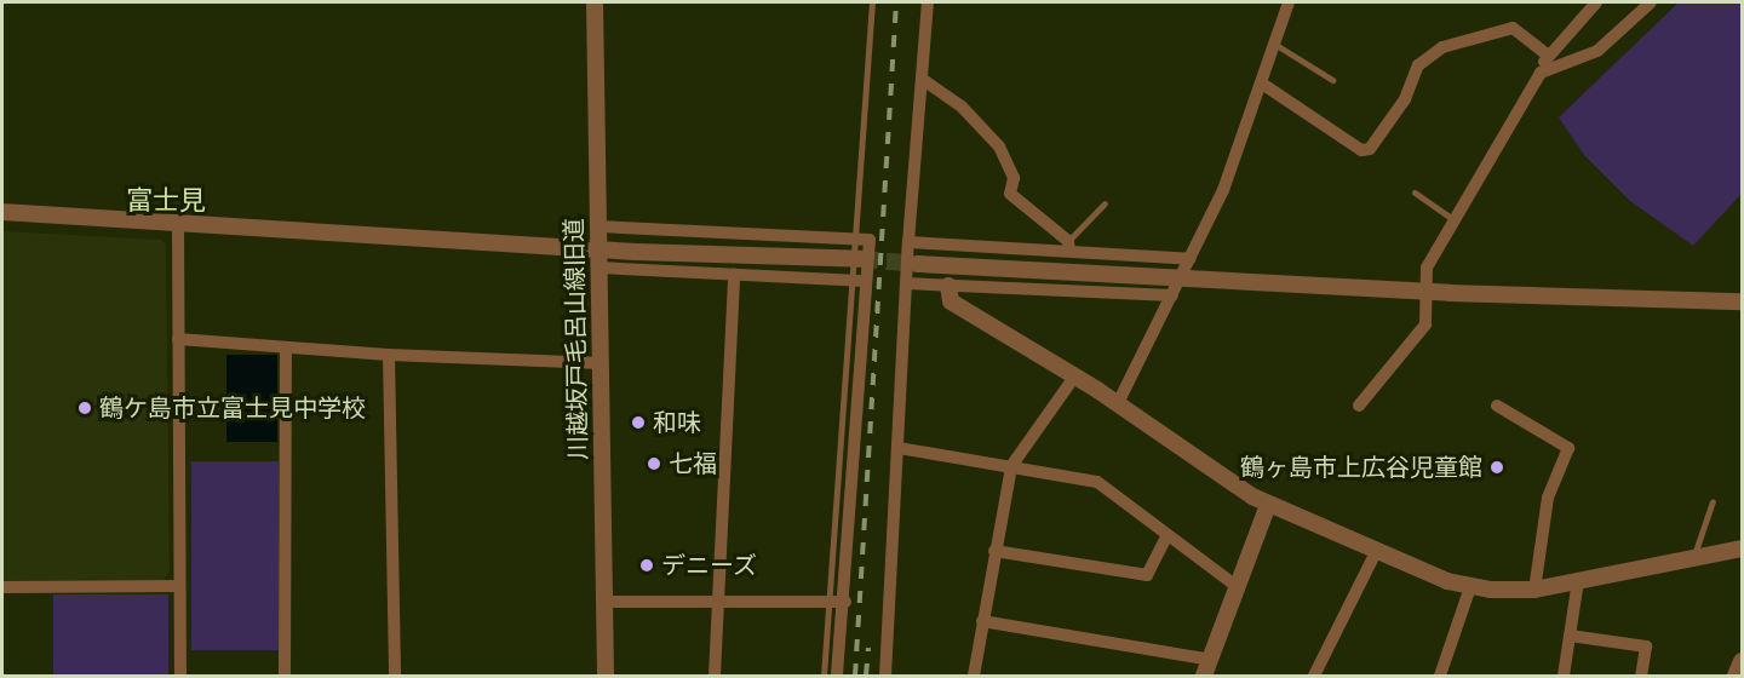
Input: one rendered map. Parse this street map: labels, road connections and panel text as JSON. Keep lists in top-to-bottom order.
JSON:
{
  "streets": {
    "street": ["川越坂戸毛呂山線旧道"]
  },
  "districts": ["富士見"],
  "places": [
    "鶴ケ島市立富士見中学校",
    "和味",
    "七福",
    "鶴ヶ島市上広谷児童館",
    "デニーズ"
  ]
}
